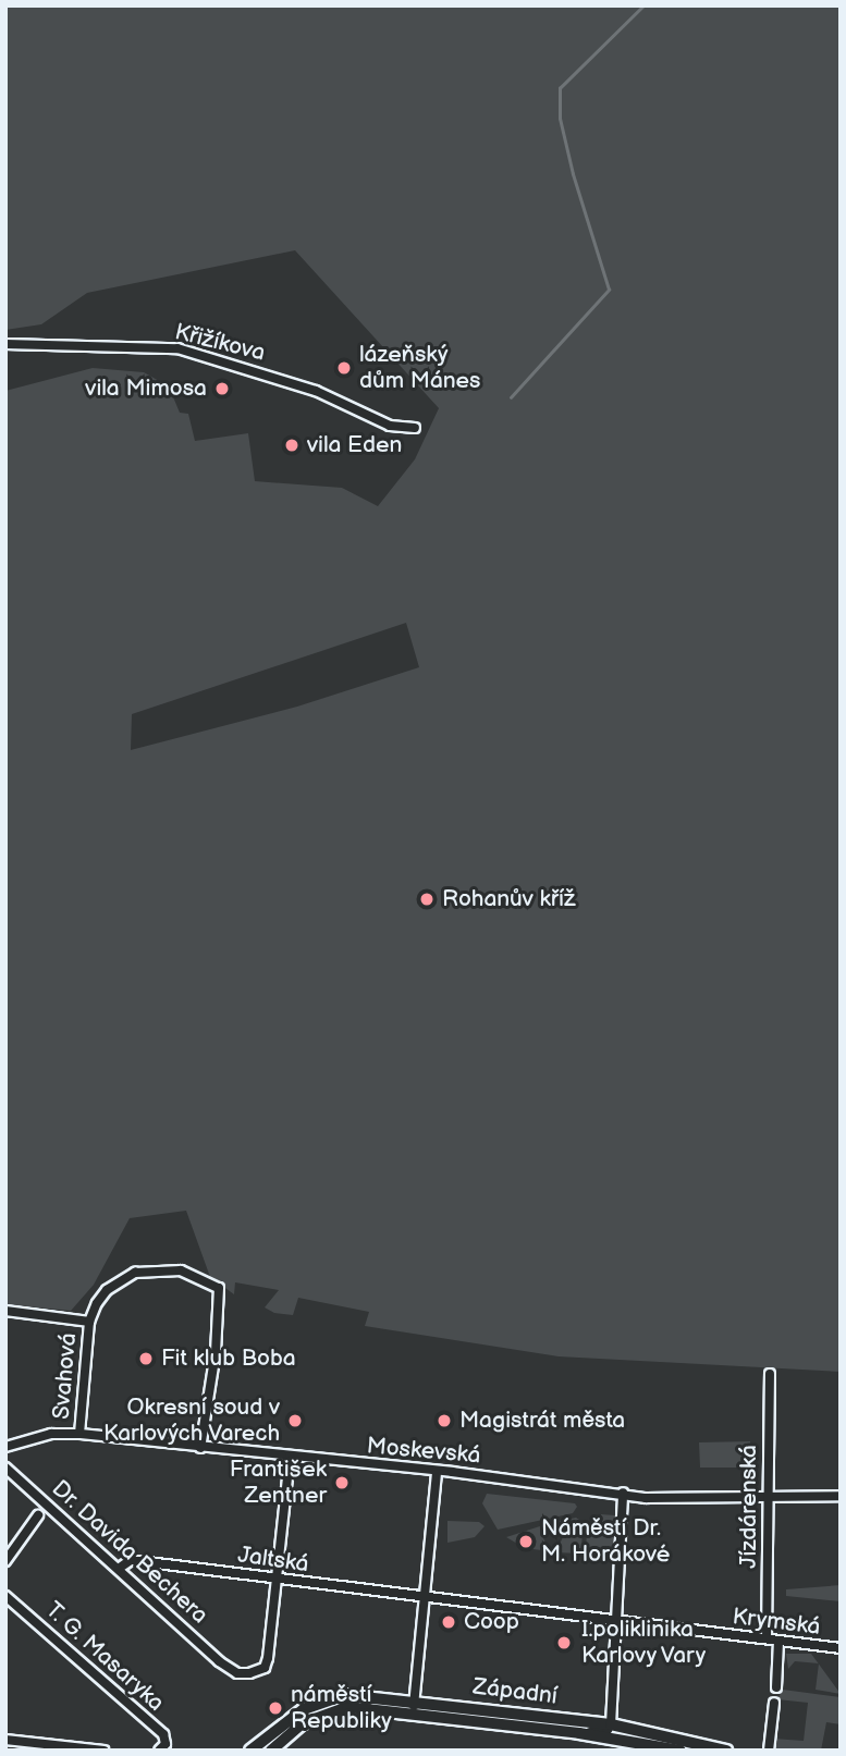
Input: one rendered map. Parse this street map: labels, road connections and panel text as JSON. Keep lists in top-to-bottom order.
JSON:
{
  "streets": {
    "street": [
      "Křižíkova",
      "Svahová",
      "Moskevská",
      "Jízdárenská",
      "Dr. Davida Bechera",
      "Jaltská",
      "Krymská",
      "T. G. Masaryka",
      "Západní"
    ]
  },
  "crossings": [
    ["Svahová", "Moskevská"],
    ["Moskevská", "Jízdárenská"],
    ["Jízdárenská", "Krymská"],
    ["Dr. Davida Bechera", "Jaltská"]
  ],
  "places": [
    "lázeňský dům Mánes",
    "vila Mimosa",
    "vila Eden",
    "Rohanův kříž",
    "Fit klub Boba",
    "Okresní soud v Karlových Varech",
    "Magistrát města",
    "František Zentner",
    "Náměstí Dr. M. Horákové",
    "Coop",
    "I.poliklinika Karlovy Vary",
    "náměstí Republiky"
  ]
}
